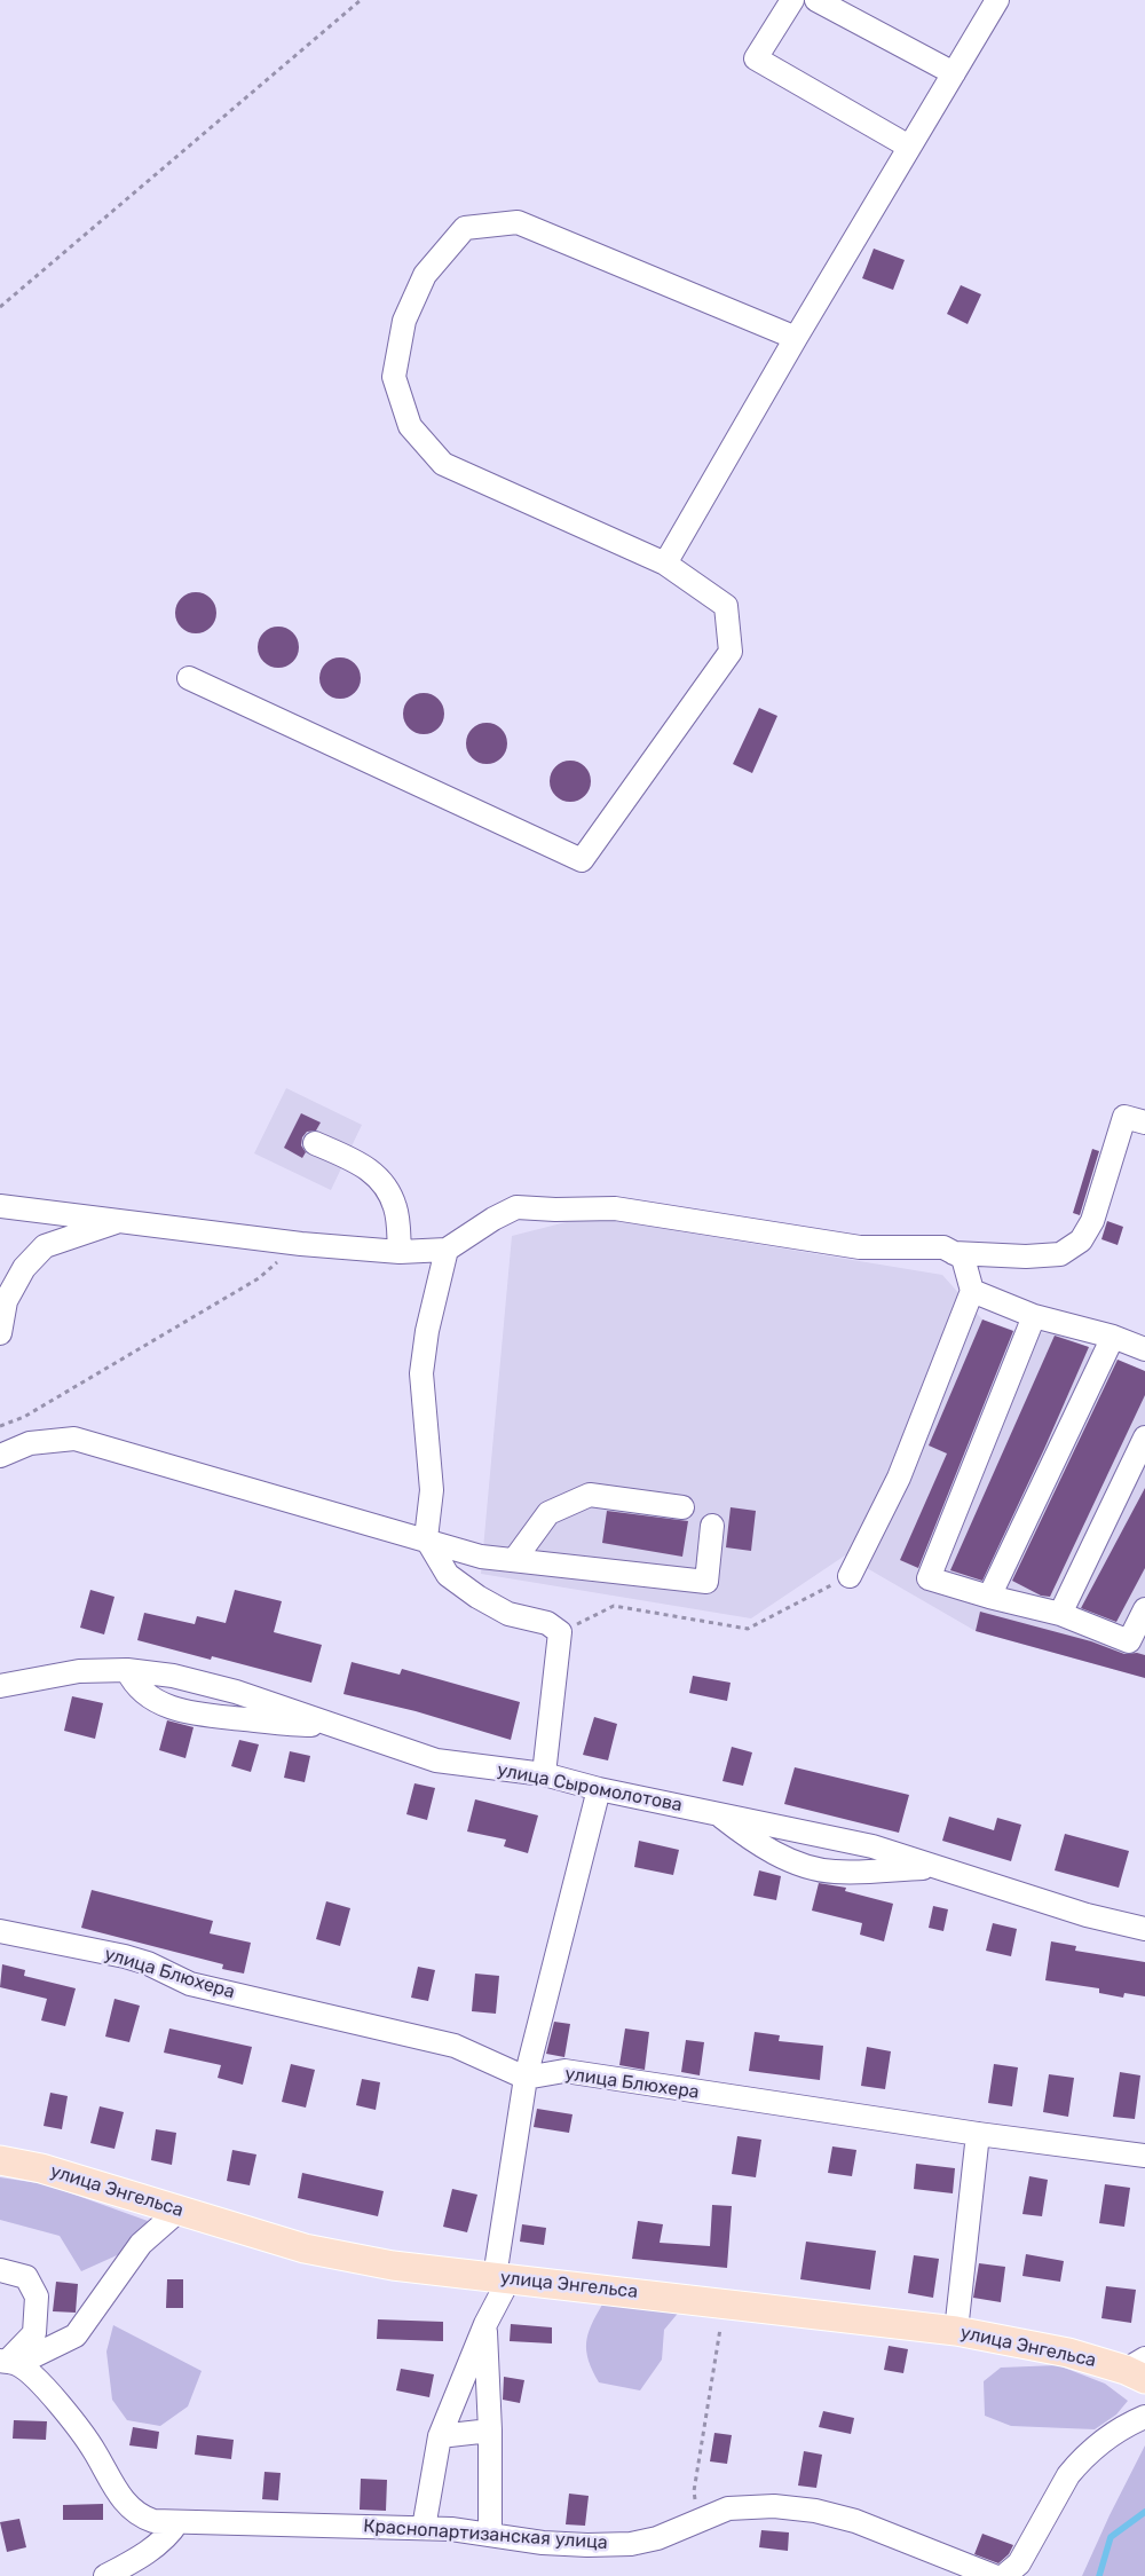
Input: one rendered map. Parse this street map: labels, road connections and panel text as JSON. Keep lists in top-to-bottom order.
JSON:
{
  "streets": {
    "main road": ["улица Энгельса"],
    "street": ["улица Сыромолотова", "улица Блюхера", "Краснопартизанская улица"]
  }
}
